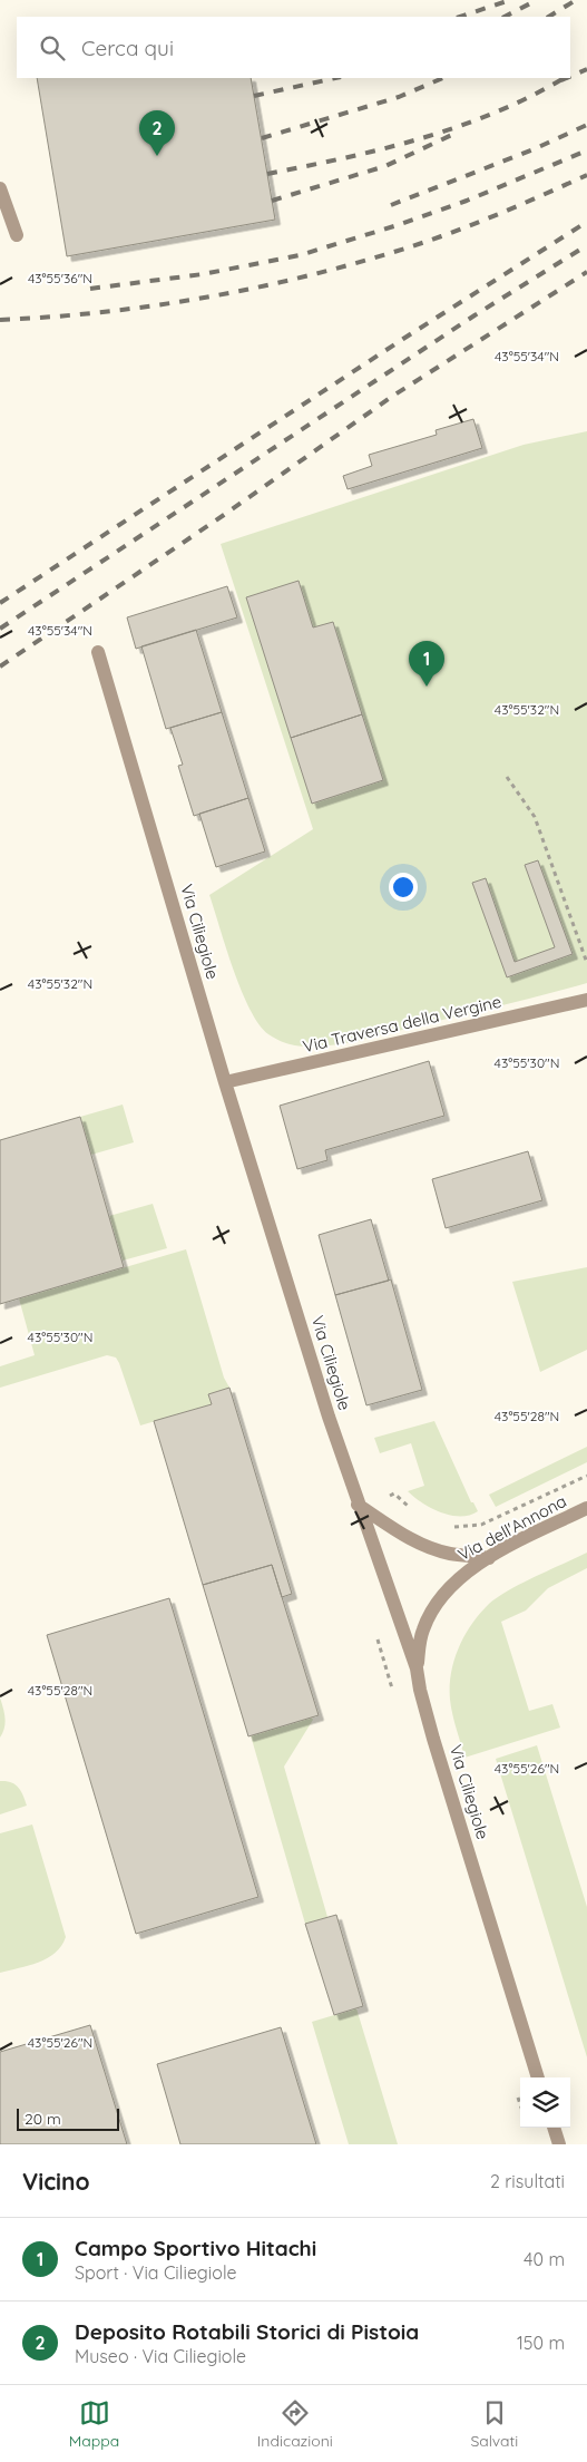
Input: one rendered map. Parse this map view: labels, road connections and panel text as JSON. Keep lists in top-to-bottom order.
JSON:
{
  "streets": {
    "street": ["Via Ciliegiole", "Via Traversa della Vergine", "Via dell'Annona"]
  },
  "crossings": [
    ["Via Ciliegiole", "Via Traversa della Vergine"],
    ["Via Ciliegiole", "Via dell'Annona"]
  ],
  "scale_bar": "20 m",
  "page": {
    "search": "Cerca qui",
    "pins": ["2", "1"],
    "scale": "20 m",
    "heading": ["Vicino", "2 risultati"],
    "list": [
      {
        "mark": "1",
        "name": "Campo Sportivo Hitachi",
        "note": "Sport · Via Ciliegiole",
        "value": "40 m"
      },
      {
        "mark": "2",
        "name": "Deposito Rotabili Storici di Pistoia",
        "note": "Museo · Via Ciliegiole",
        "value": "150 m"
      }
    ],
    "nav": ["Mappa", "Indicazioni", "Salvati"]
  },
  "coordinates": [
    "43°55'36\"N",
    "43°55'34\"N",
    "43°55'32\"N",
    "43°55'30\"N",
    "43°55'28\"N",
    "43°55'26\"N"
  ]
}
